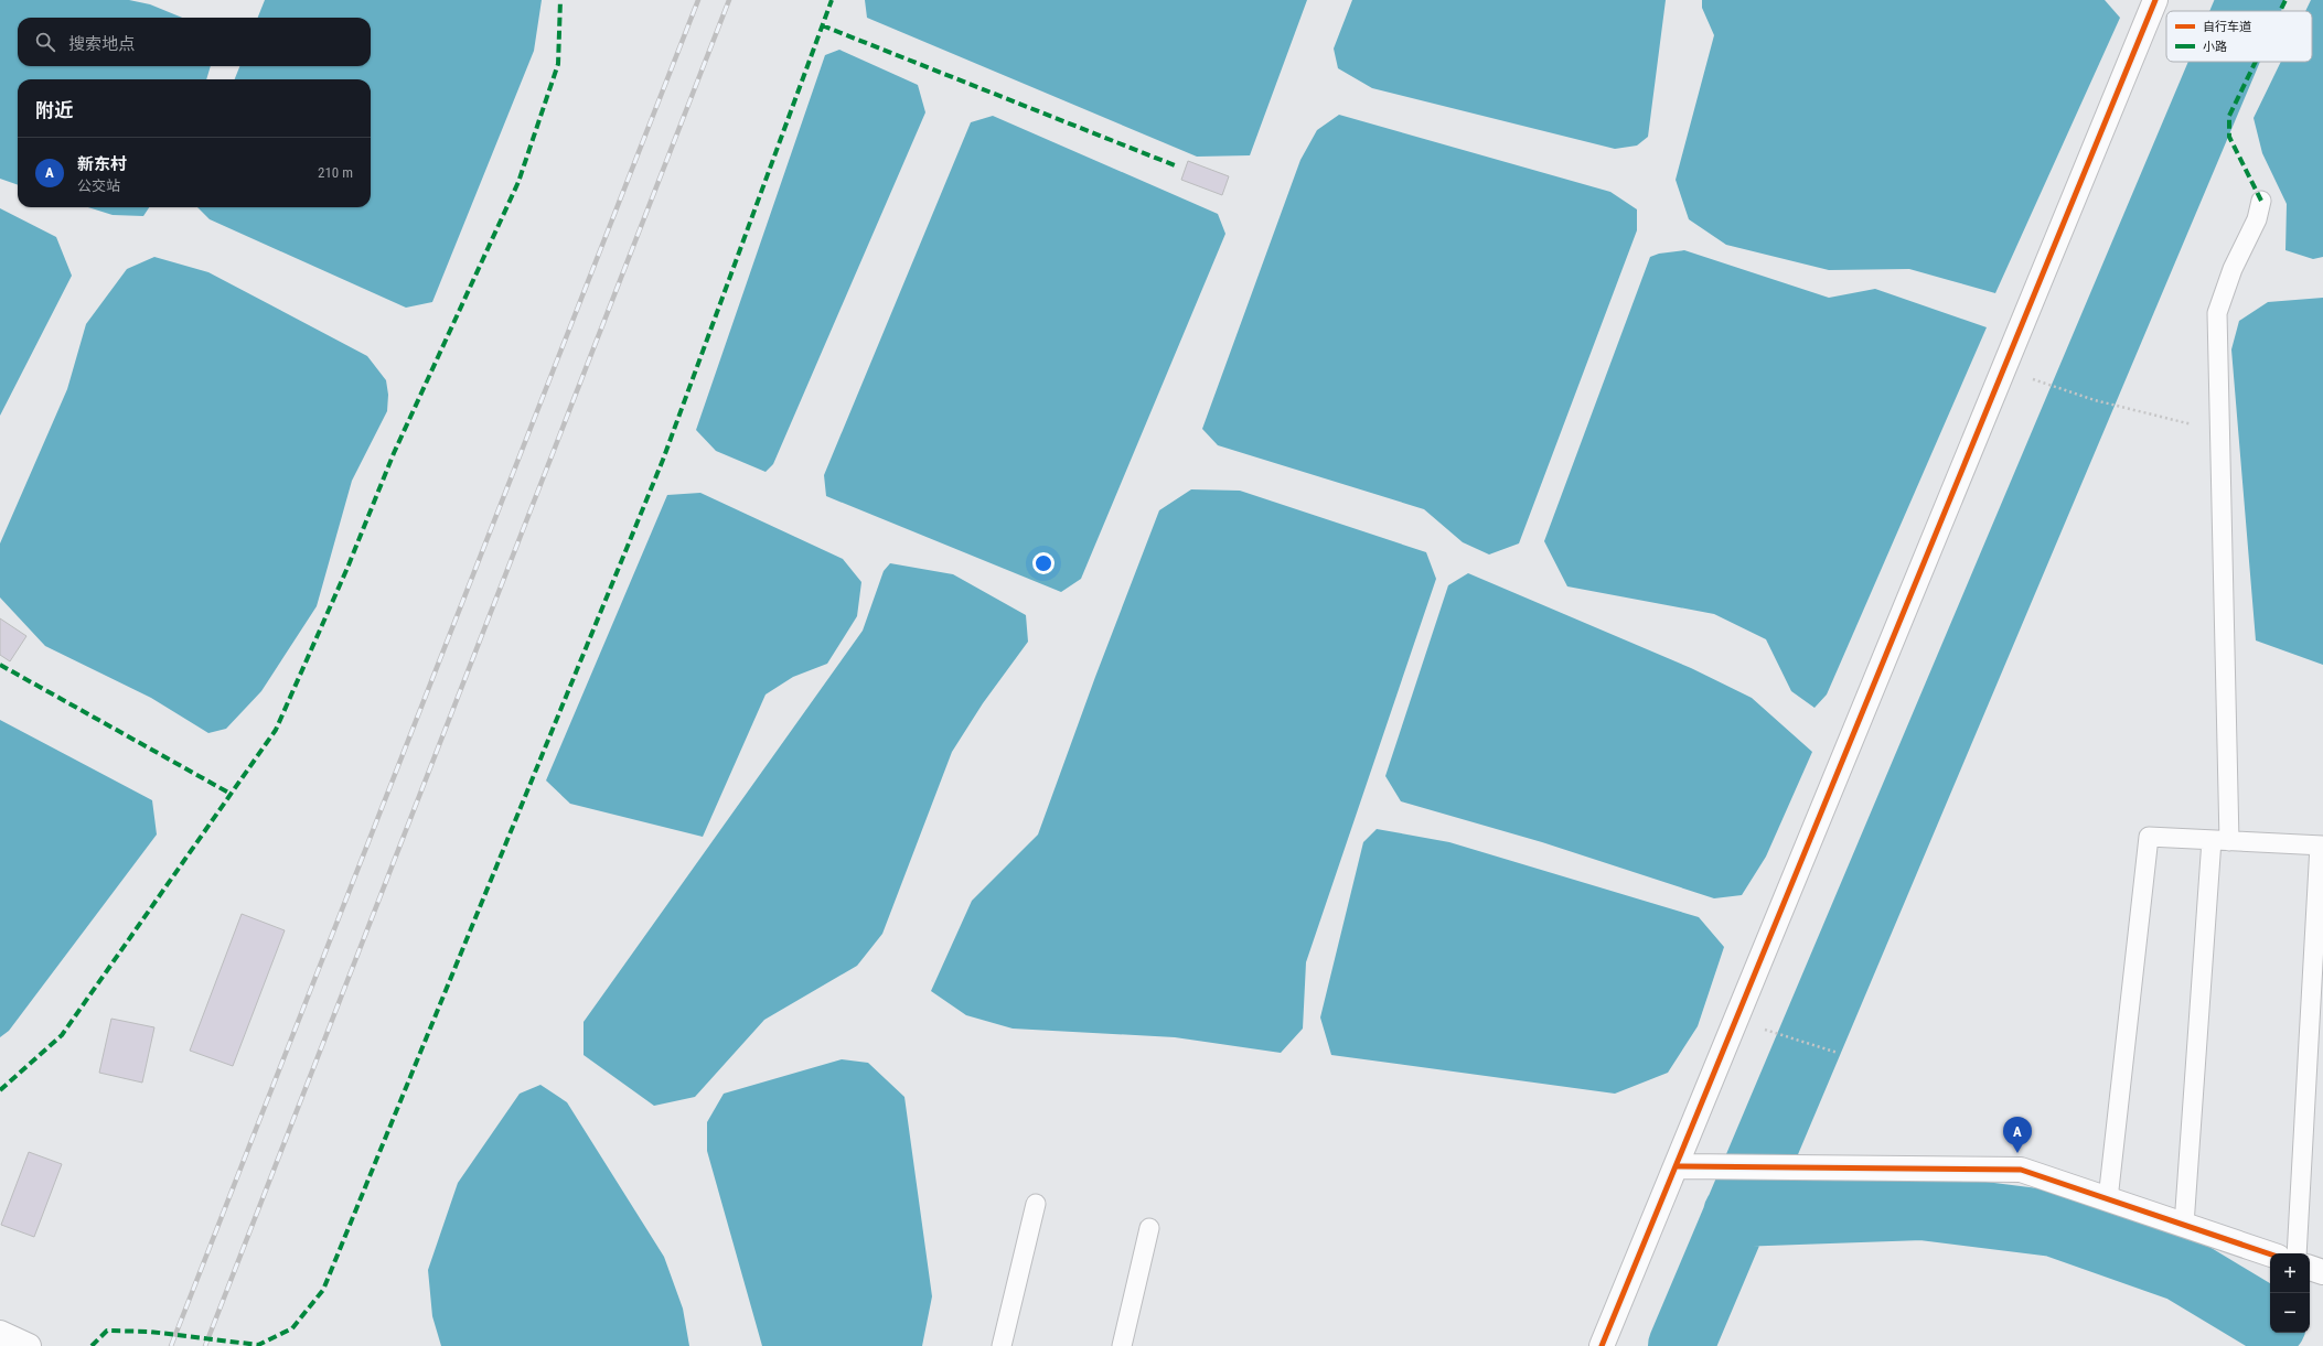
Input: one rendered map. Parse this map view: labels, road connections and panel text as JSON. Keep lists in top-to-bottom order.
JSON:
{
  "legend": ["自行车道", "小路"],
  "page": {
    "search": "搜索地点",
    "heading": "附近",
    "list": [
      {
        "mark": "A",
        "name": "新东村",
        "note": "公交站",
        "value": "210 m"
      }
    ],
    "pins": "A",
    "map_buttons": ["+", "−"]
  }
}
